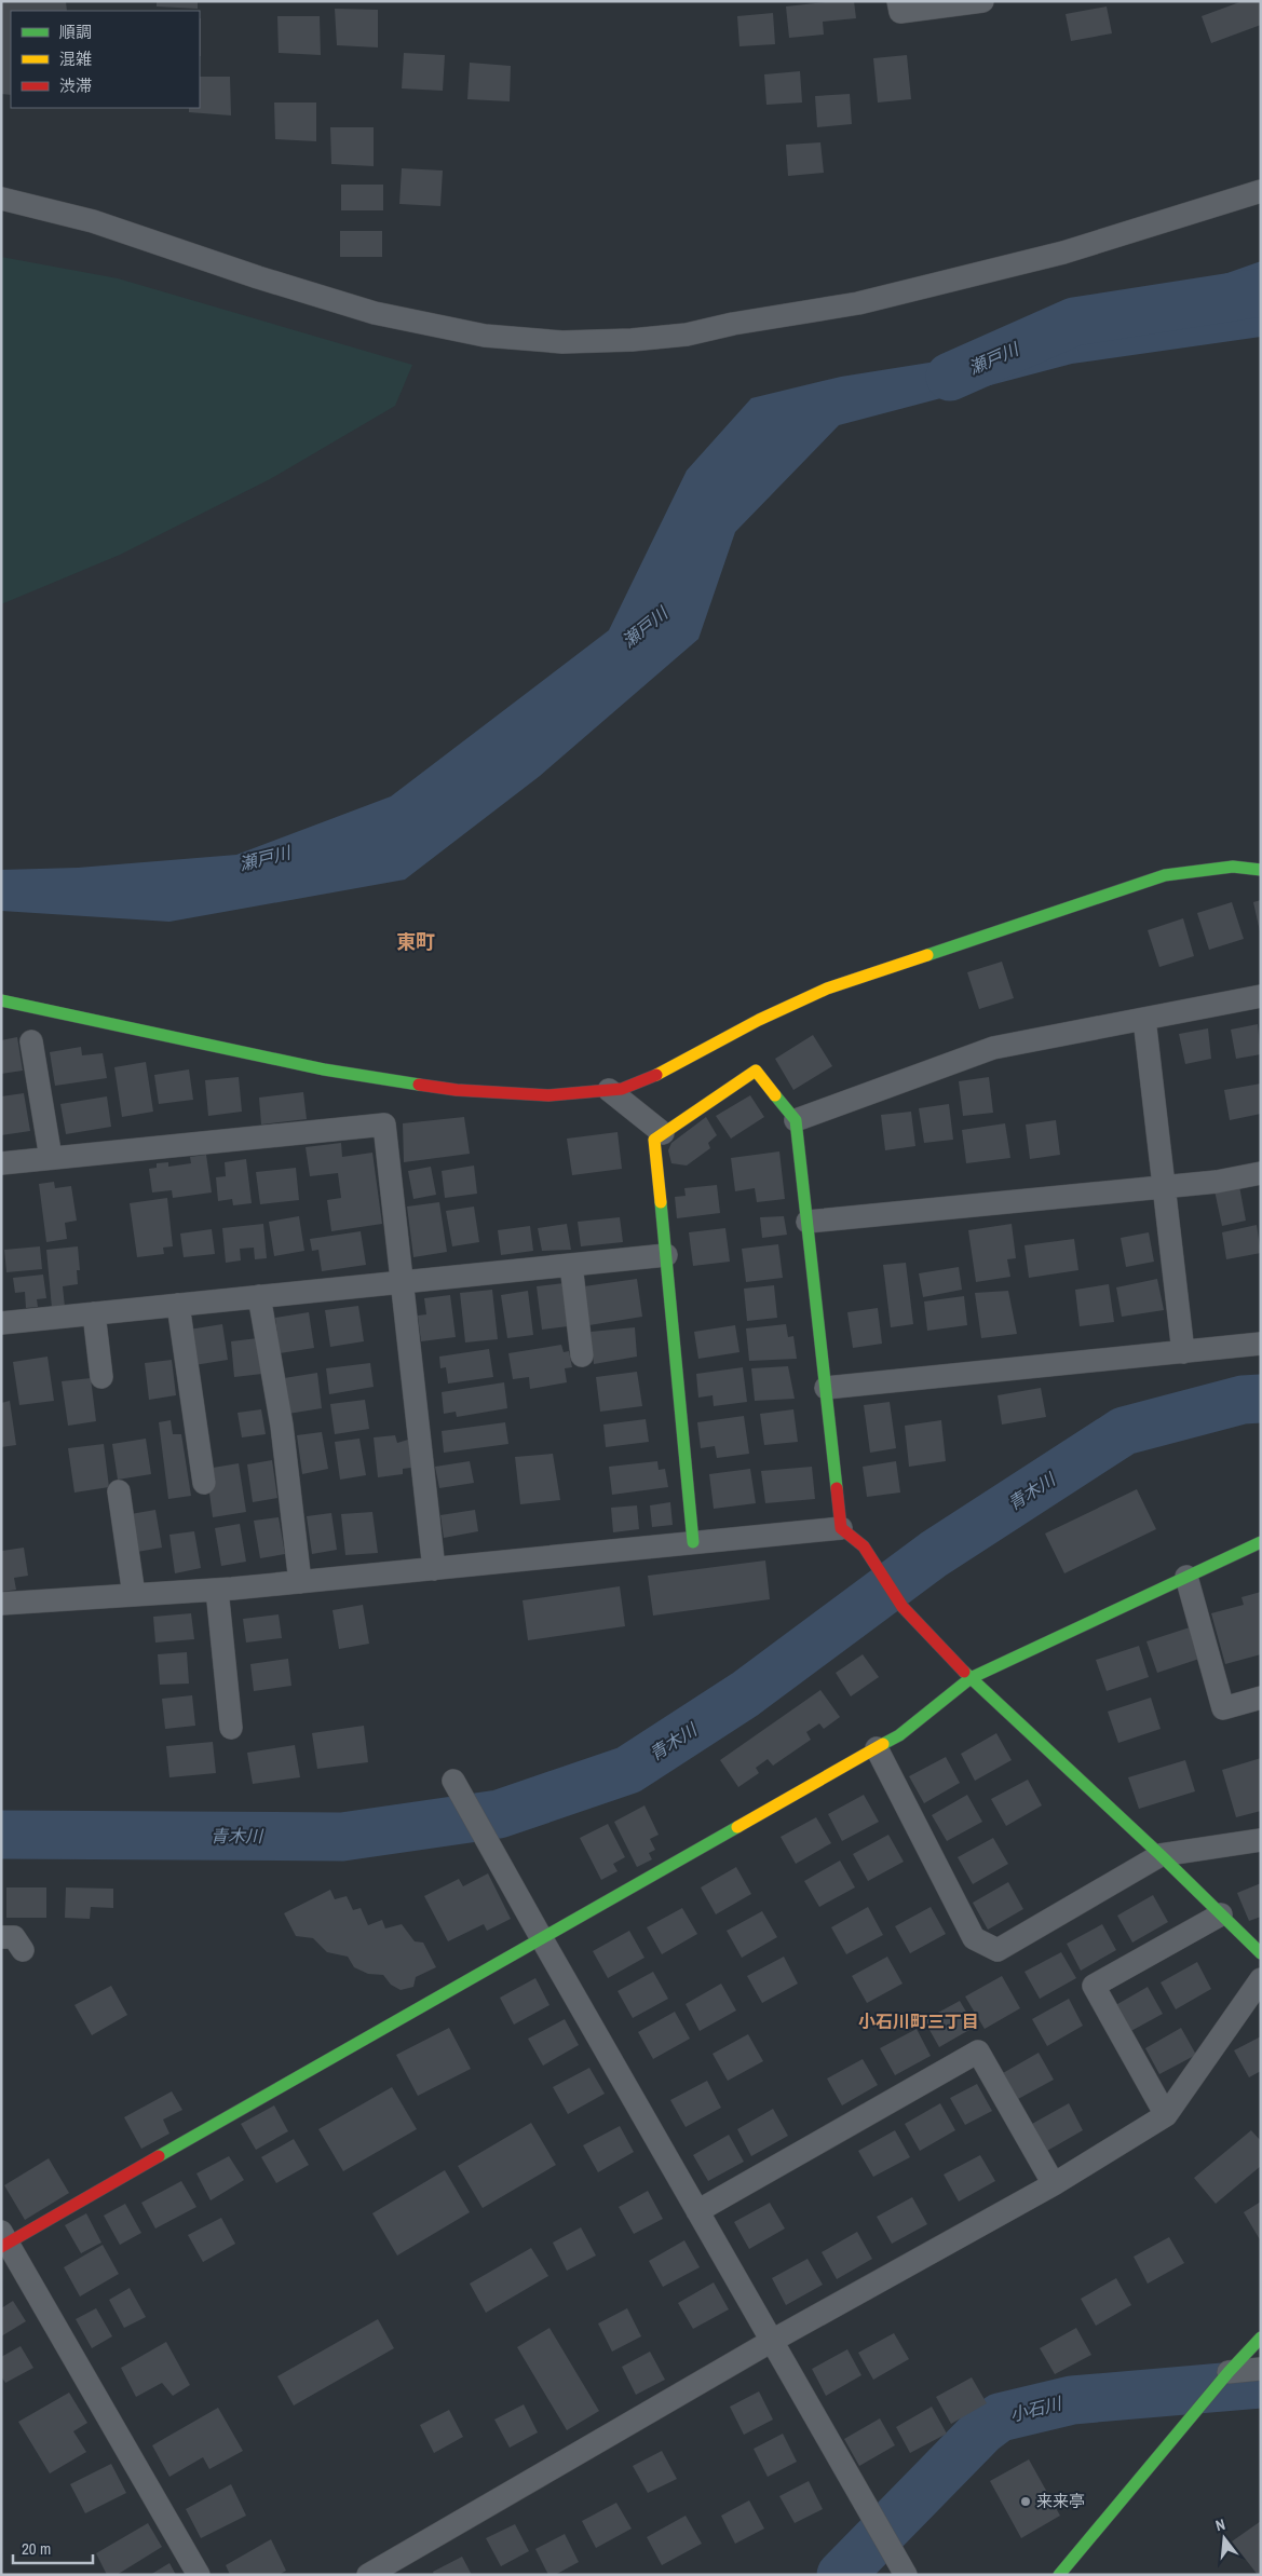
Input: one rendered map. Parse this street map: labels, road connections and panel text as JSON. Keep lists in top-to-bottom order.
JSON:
{
  "districts": ["東町", "小石川町三丁目"],
  "water": ["瀬戸川", "青木川", "小石川"],
  "places": ["来来亭"],
  "legend": ["順調", "混雑", "渋滞"],
  "scale_bar": "20 m",
  "north": "top"
}
